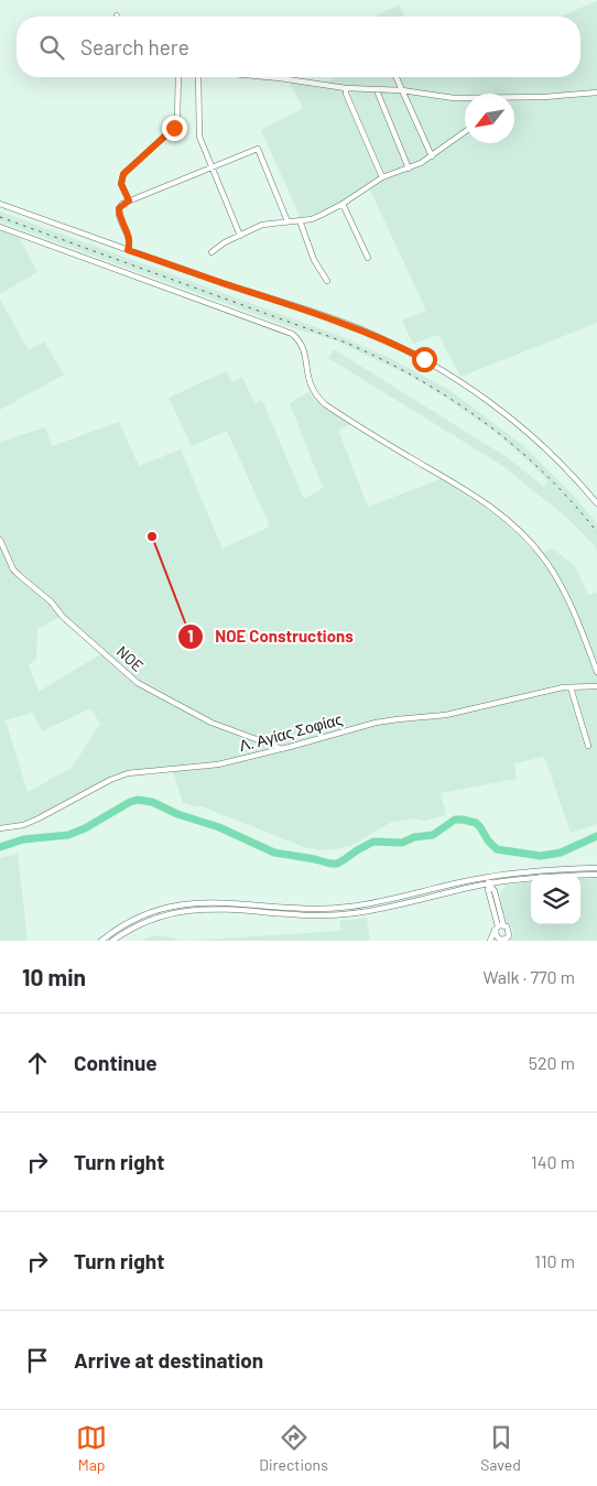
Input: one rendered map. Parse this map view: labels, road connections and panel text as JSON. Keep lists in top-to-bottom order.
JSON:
{
  "streets": {
    "street": ["NOE", "Λ. Αγίας Σοφίας"]
  },
  "crossings": [
    ["NOE", "Λ. Αγίας Σοφίας"]
  ],
  "places": ["NOE Constructions"],
  "north": "bottom left",
  "page": {
    "search": "Search here",
    "heading": ["10 min", "Walk · 770 m"],
    "list": [
      ["Continue", "520 m"],
      ["Turn right", "140 m"],
      ["Turn right", "110 m"],
      "Arrive at destination"
    ],
    "nav": ["Map", "Directions", "Saved"]
  }
}
